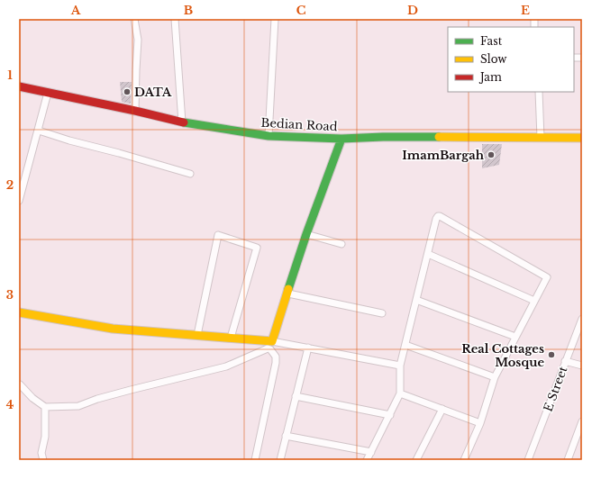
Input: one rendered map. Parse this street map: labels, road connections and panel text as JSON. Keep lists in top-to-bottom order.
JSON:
{
  "streets": {
    "main road": ["Bedian Road"],
    "street": ["E Street"]
  },
  "places": ["DATA", "ImamBargah", "Real Cottages Mosque"],
  "legend": ["Fast", "Slow", "Jam"],
  "grid": {
    "columns": [
      "A",
      "B",
      "C",
      "D",
      "E"
    ],
    "rows": [
      "1",
      "2",
      "3",
      "4"
    ]
  }
}
